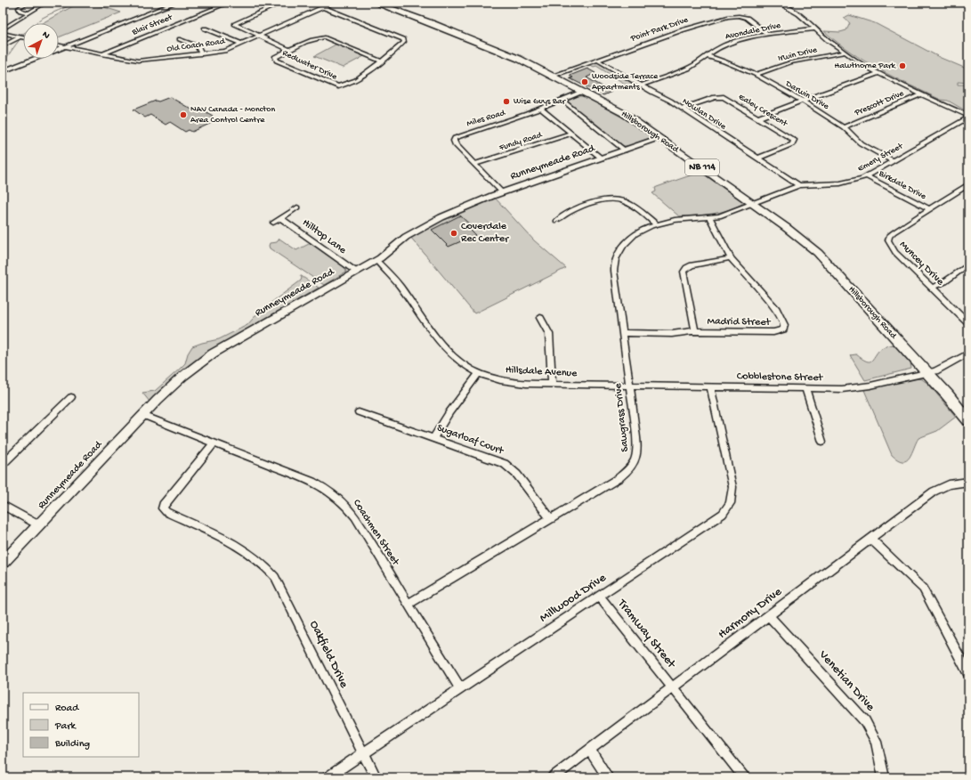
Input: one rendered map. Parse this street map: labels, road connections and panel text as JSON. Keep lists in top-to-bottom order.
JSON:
{
  "streets": {
    "main road": ["Hillsborough Road", "NB 114"],
    "street": [
      "Blair Street",
      "Point Park Drive",
      "Avondale Drive",
      "Old Coach Road",
      "Irwin Drive",
      "Redwater Drive",
      "Darwin Drive",
      "Prescott Drive",
      "Ealey Crescent",
      "Nowlan Drive",
      "Miles Road",
      "Fundy Road",
      "Emery Street",
      "Runneymeade Road",
      "Birkdale Drive",
      "Hilltop Lane",
      "Muncey Drive",
      "Madrid Street",
      "Hillsdale Avenue",
      "Cobblestone Street",
      "Sawgrass Drive",
      "Sugarloaf Court",
      "Coachmen Street",
      "Millwood Drive",
      "Harmony Drive",
      "Tramway Street",
      "Oakfield Drive",
      "Venetian Drive"
    ]
  },
  "crossings": [
    ["Blair Street", "Old Coach Road"],
    ["Point Park Drive", "Avondale Drive"],
    ["Point Park Drive", "Nowlan Drive"],
    ["Point Park Drive", "Hillsborough Road"],
    ["Avondale Drive", "Darwin Drive"],
    ["Avondale Drive", "Nowlan Drive"],
    ["Old Coach Road", "Redwater Drive"],
    ["Irwin Drive", "Darwin Drive"],
    ["Darwin Drive", "Prescott Drive"],
    ["Darwin Drive", "Emery Street"],
    ["Ealey Crescent", "Nowlan Drive"],
    ["Nowlan Drive", "Emery Street"],
    ["Miles Road", "Hillsborough Road"],
    ["Miles Road", "Fundy Road"],
    ["Hillsborough Road", "Emery Street"],
    ["Hillsborough Road", "Runneymeade Road"],
    ["Hillsborough Road", "Cobblestone Street"],
    ["Hillsborough Road", "Sawgrass Drive"],
    ["Emery Street", "Birkdale Drive"],
    ["Emery Street", "Sawgrass Drive"],
    ["Runneymeade Road", "Hilltop Lane"],
    ["Runneymeade Road", "Hillsdale Avenue"],
    ["Runneymeade Road", "Coachmen Street"],
    ["Birkdale Drive", "Muncey Drive"],
    ["Madrid Street", "Sawgrass Drive"],
    ["Hillsdale Avenue", "Cobblestone Street"],
    ["Hillsdale Avenue", "Sawgrass Drive"],
    ["Cobblestone Street", "Sawgrass Drive"],
    ["Cobblestone Street", "Millwood Drive"],
    ["Sawgrass Drive", "Sugarloaf Court"],
    ["Sawgrass Drive", "Coachmen Street"],
    ["Coachmen Street", "Millwood Drive"],
    ["Coachmen Street", "Oakfield Drive"],
    ["Millwood Drive", "Tramway Street"],
    ["Millwood Drive", "Oakfield Drive"],
    ["Harmony Drive", "Tramway Street"],
    ["Harmony Drive", "Venetian Drive"]
  ],
  "places": [
    "Hawthorne Park",
    "Woodside Terrace Appartments",
    "Wise Guys Bar",
    "NAV Canada - Moncton Area Control Centre",
    "Coverdale Rec Center"
  ],
  "legend": ["Road", "Park", "Building"],
  "north": "top right"
}
